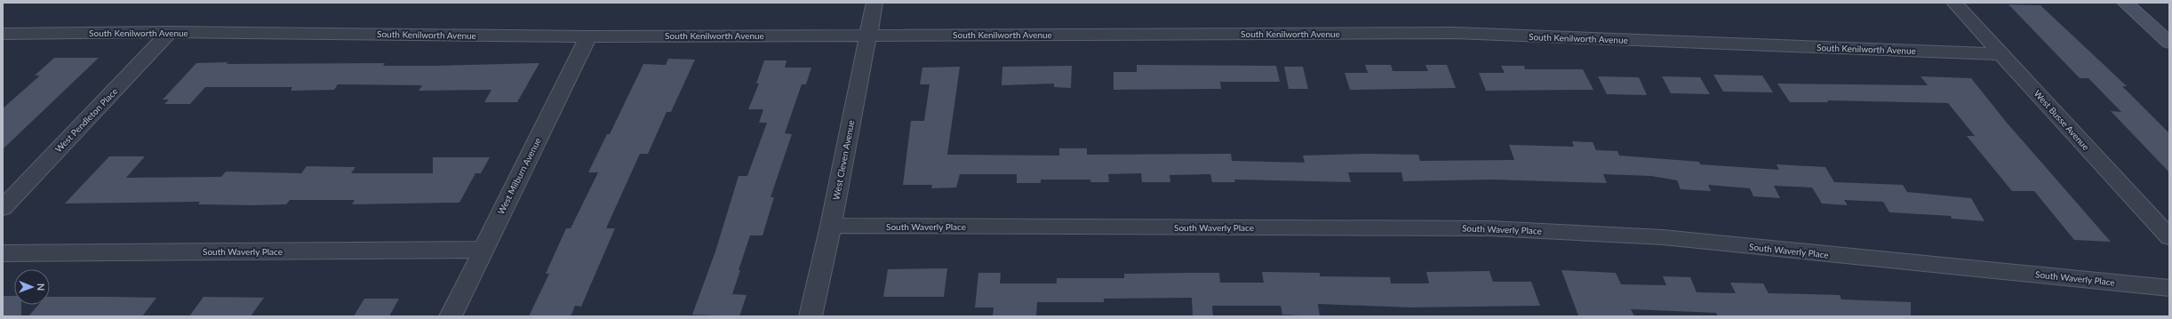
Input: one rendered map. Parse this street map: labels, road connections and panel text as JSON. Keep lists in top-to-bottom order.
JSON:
{
  "streets": {
    "street": [
      "South Kenilworth Avenue",
      "West Pendleton Place",
      "West Busse Avenue",
      "West Cleven Avenue",
      "West Milburn Avenue",
      "South Waverly Place"
    ]
  },
  "crossings": [
    ["South Kenilworth Avenue", "West Pendleton Place"],
    ["South Kenilworth Avenue", "West Busse Avenue"],
    ["South Kenilworth Avenue", "West Cleven Avenue"],
    ["South Kenilworth Avenue", "West Milburn Avenue"],
    ["West Cleven Avenue", "South Waverly Place"],
    ["West Milburn Avenue", "South Waverly Place"]
  ],
  "north": "right"
}
